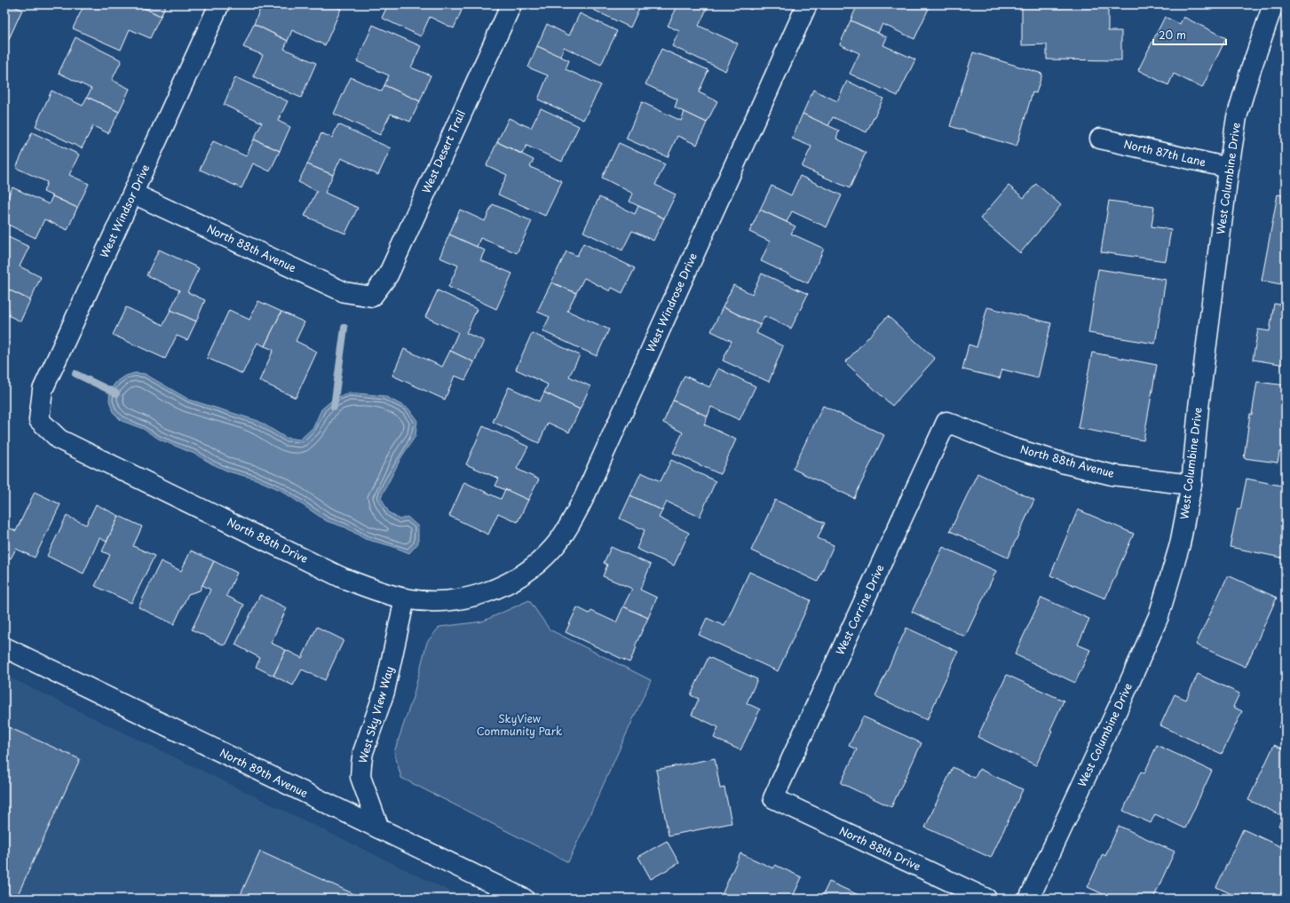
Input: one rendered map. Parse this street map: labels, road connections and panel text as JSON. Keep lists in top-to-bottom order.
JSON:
{
  "streets": {
    "street": [
      "West Desert Trail",
      "North 87th Lane",
      "West Columbine Drive",
      "West Windsor Drive",
      "North 88th Avenue",
      "West Windrose Drive",
      "North 88th Drive",
      "West Corrine Drive",
      "West Sky View Way",
      "North 89th Avenue"
    ]
  },
  "crossings": [
    ["West Desert Trail", "North 88th Avenue"],
    ["North 87th Lane", "West Columbine Drive"],
    ["West Columbine Drive", "North 88th Avenue"],
    ["West Windsor Drive", "North 88th Avenue"],
    ["West Windsor Drive", "North 88th Drive"],
    ["North 88th Avenue", "West Corrine Drive"],
    ["West Windrose Drive", "North 88th Drive"],
    ["North 88th Drive", "West Corrine Drive"],
    ["North 88th Drive", "West Sky View Way"],
    ["West Sky View Way", "North 89th Avenue"]
  ],
  "parks": ["SkyView Community Park"],
  "scale_bar": "20 m"
}
